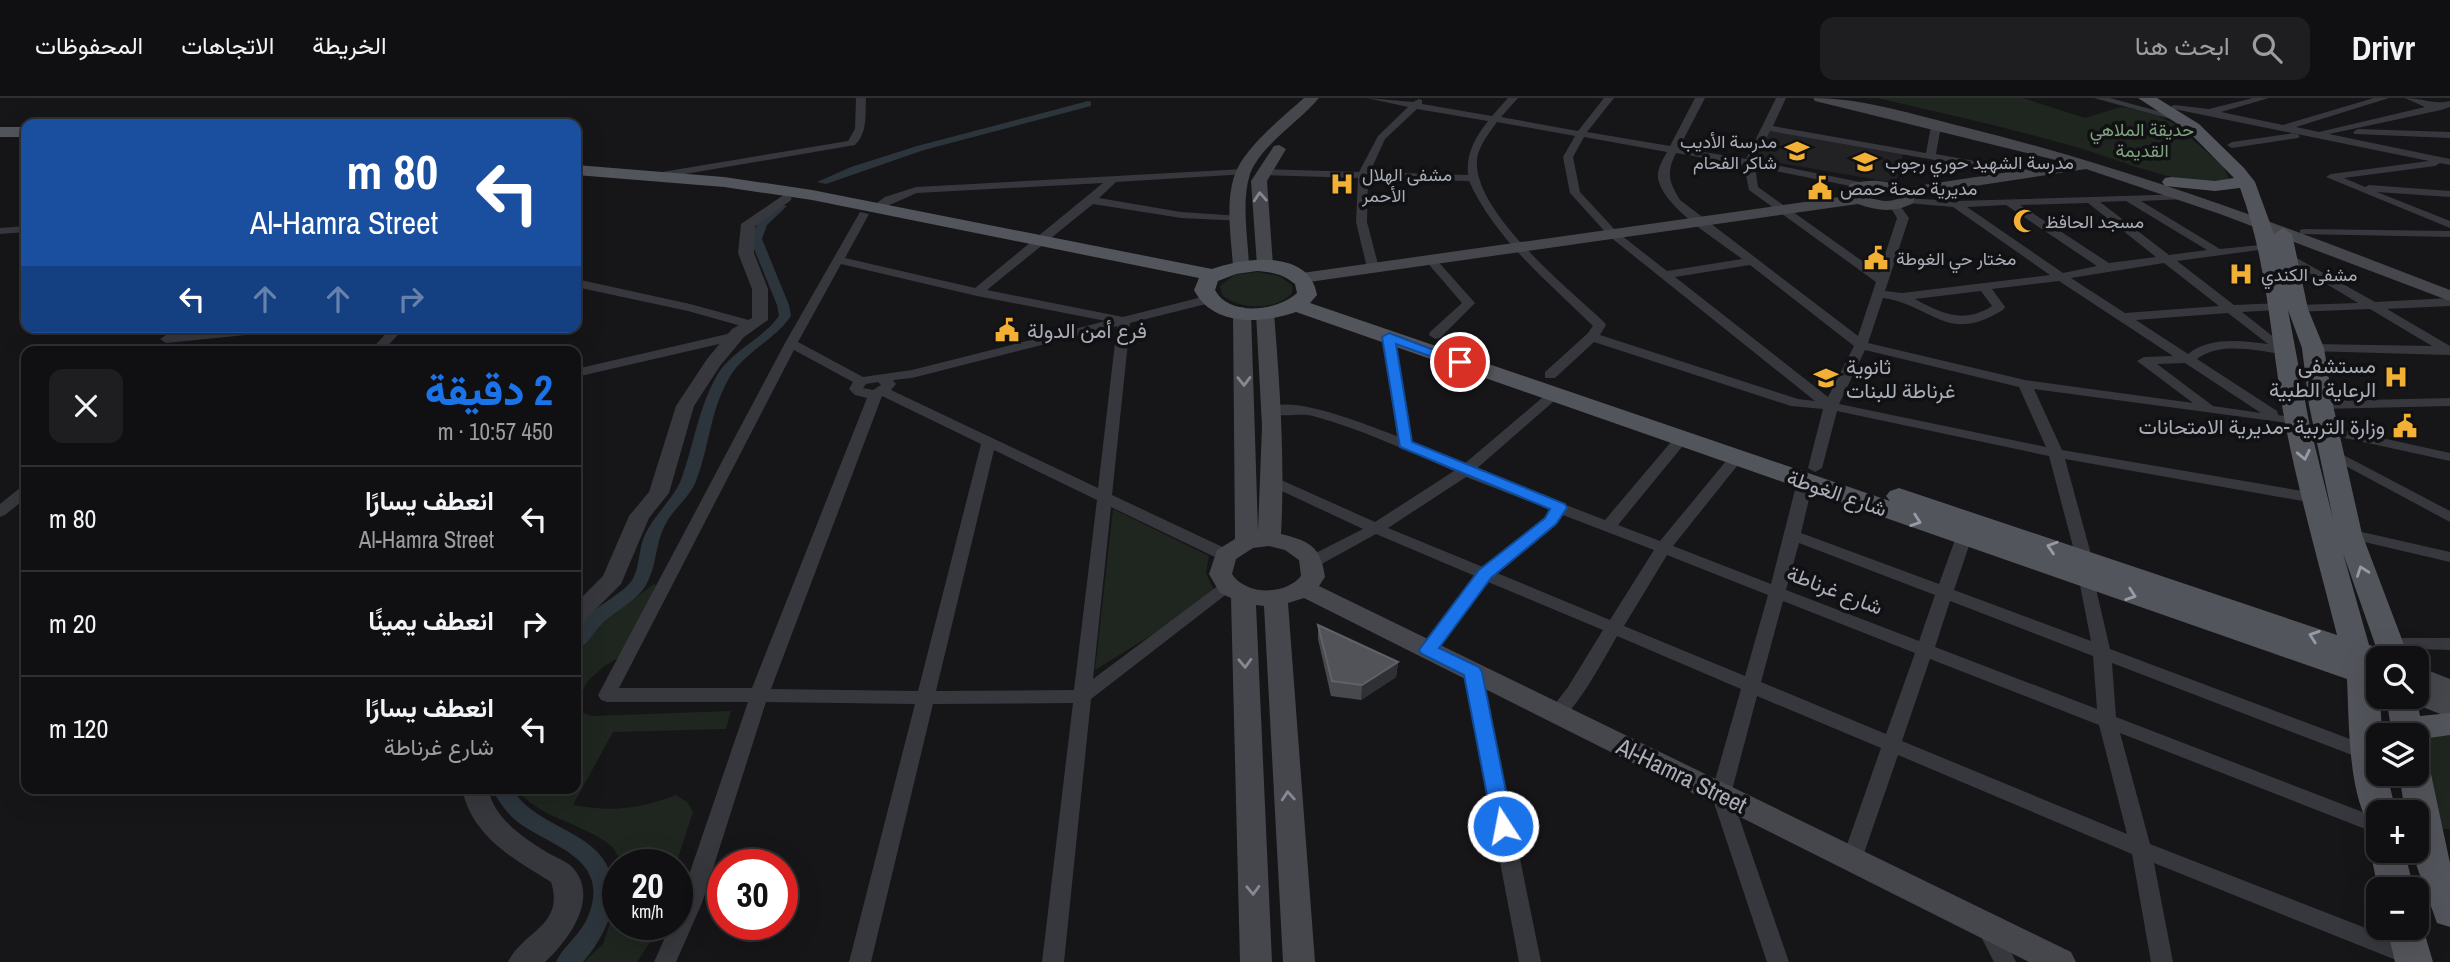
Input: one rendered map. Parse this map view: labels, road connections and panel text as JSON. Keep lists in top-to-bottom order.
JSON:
{
  "streets": {
    "main road": ["شارع الغوطة", "Al-Hamra Street"],
    "street": ["شارع غرناطة"]
  },
  "parks": ["حديقة الملاهي القديمة"],
  "places": {
    "school or university": ["مدرسة الأديب شاكر الفحام", "مدرسة الشهيد حوري رجوب", "ثانوية غرناطة للبنات"],
    "hospital": ["مشفى الهلال الأحمر", "مشفى الكندي", "مستشفى الرعاية الطبية"],
    "public building": [
      "مديرية صحة حمص",
      "مختار حي الغوطة",
      "فرع أمن الدولة",
      "وزارة التربية -مديرية الامتحانات"
    ],
    "mosque": ["مسجد الحافظ"]
  },
  "page": {
    "header": "Drivr",
    "search": "ابحث هنا",
    "nav": ["الخريطة", "الاتجاهات", "المحفوظات"],
    "turn": ["80 m", "Al-Hamra Street"],
    "heading": ["2 دقيقة", "450 m · 10:57"],
    "list": [
      {
        "name": "انعطف يسارًا",
        "note": "Al-Hamra Street",
        "value": "80 m"
      },
      {
        "name": "انعطف يمينًا",
        "value": "20 m"
      },
      {
        "name": "انعطف يسارًا",
        "note": "شارع غرناطة",
        "value": "120 m"
      }
    ],
    "map_buttons": ["+", "−"],
    "speed": "20 km/h",
    "limit": "30"
  }
}
